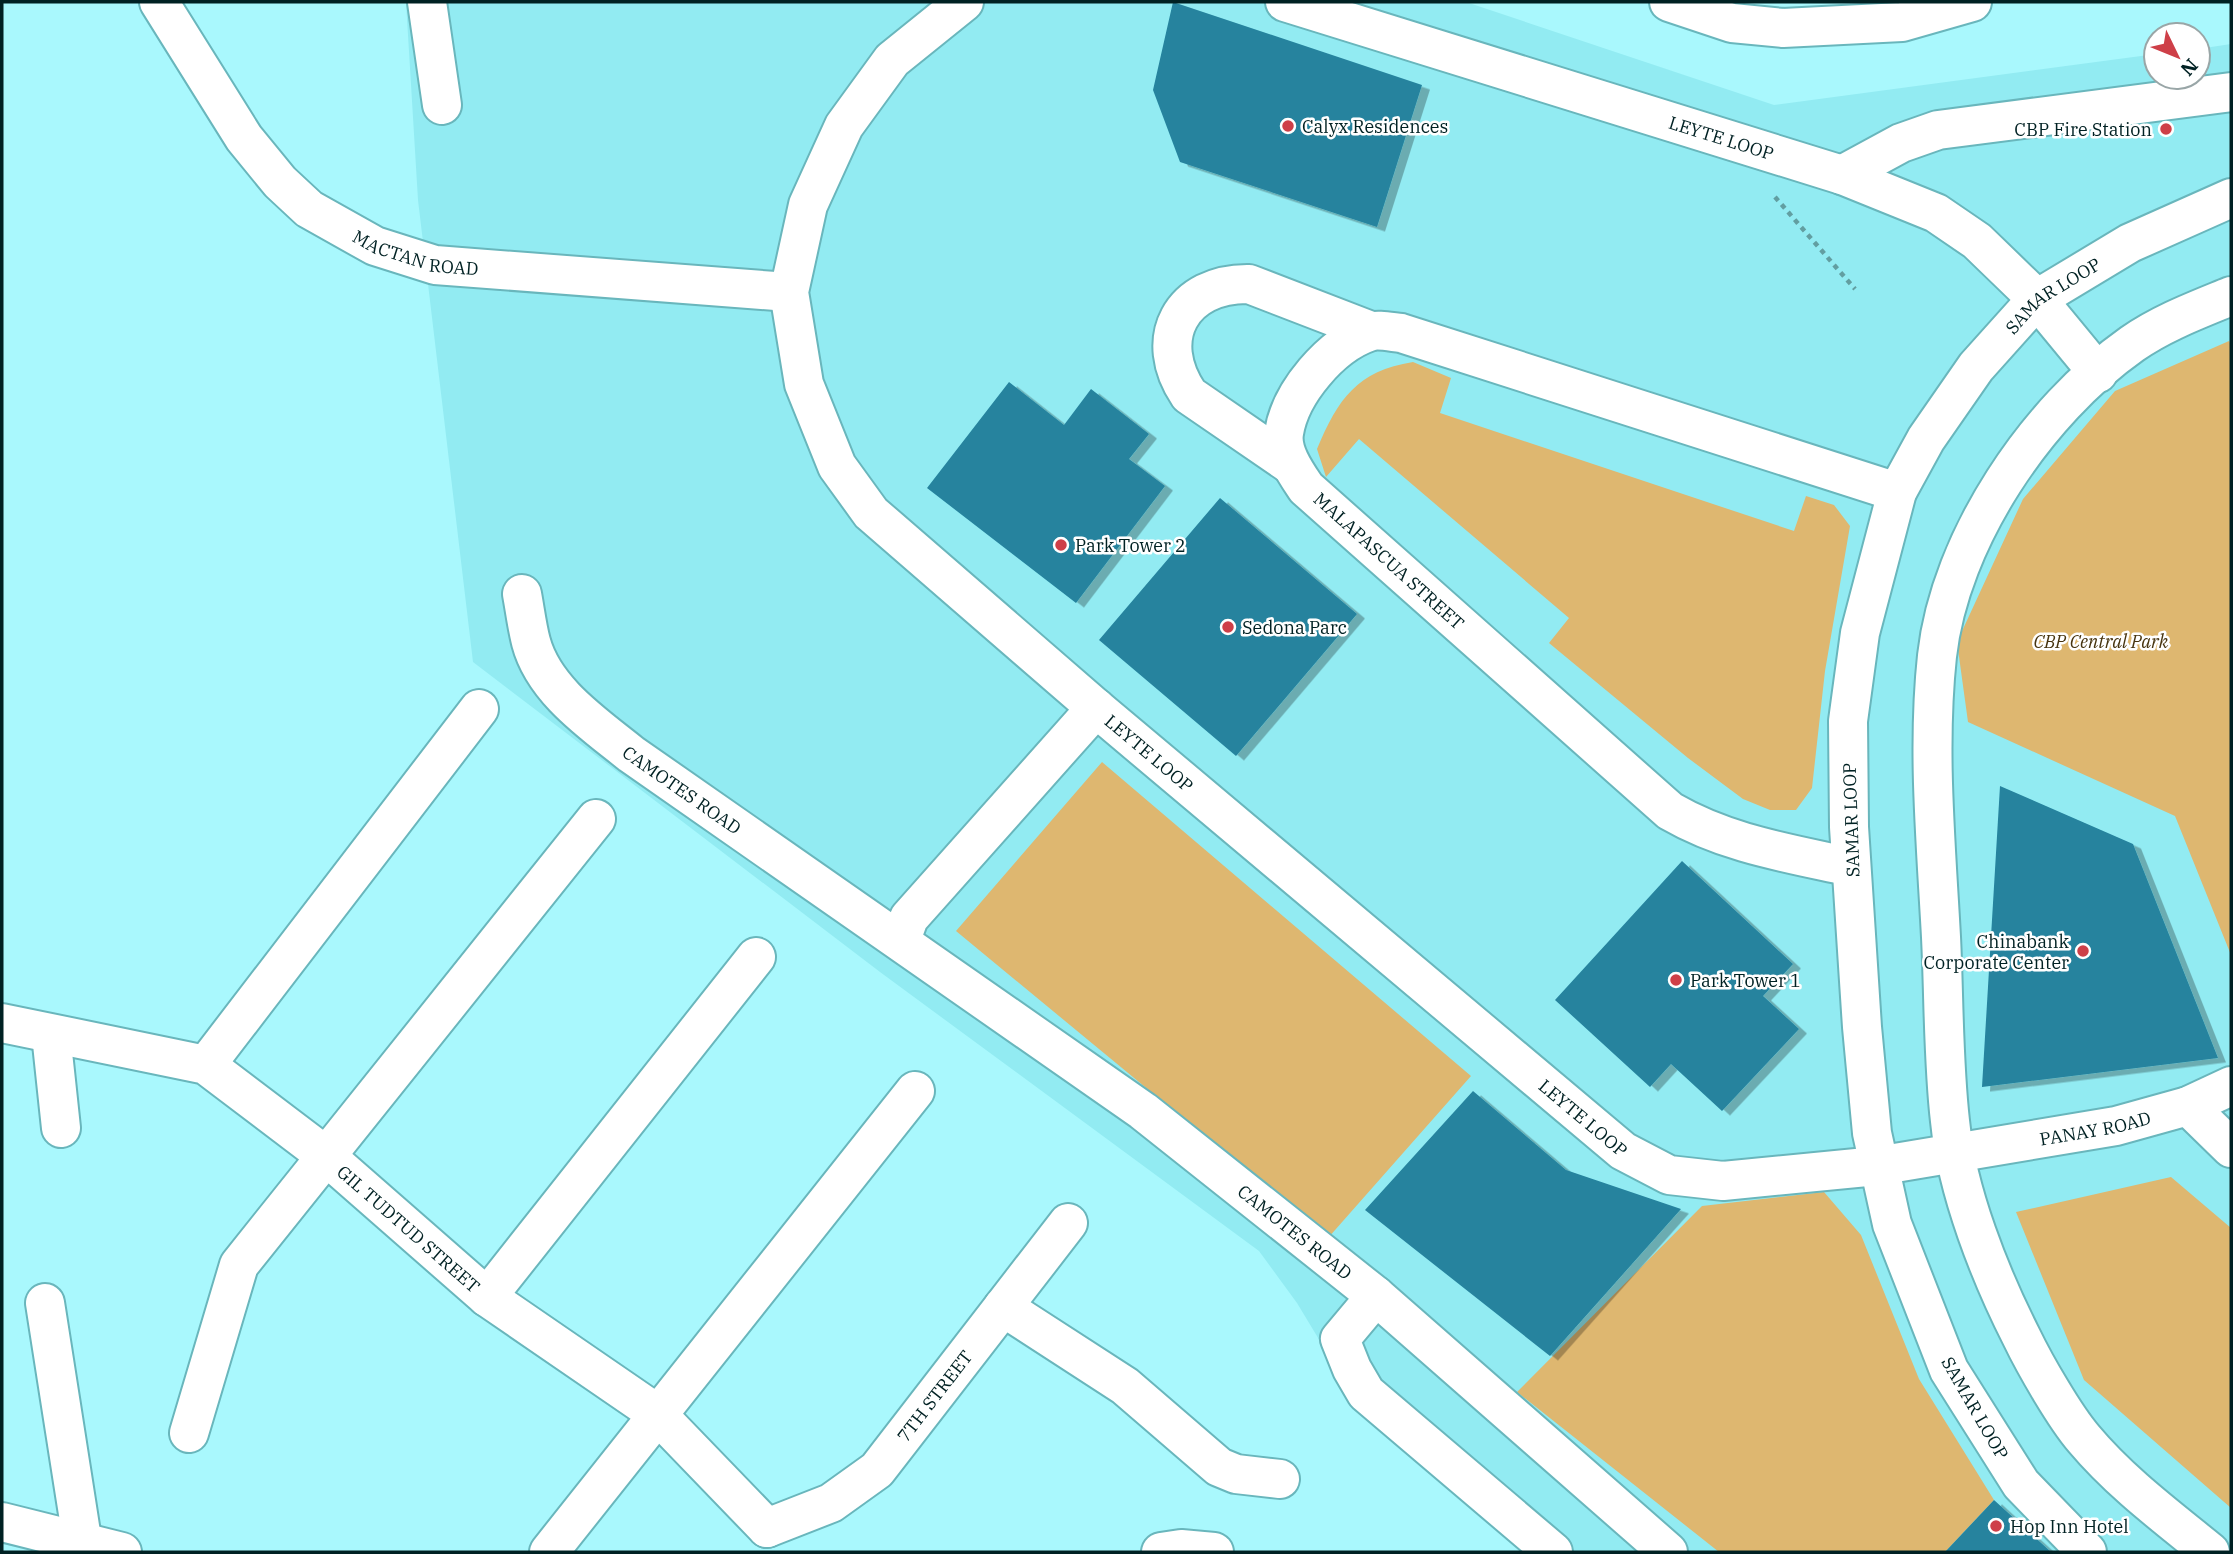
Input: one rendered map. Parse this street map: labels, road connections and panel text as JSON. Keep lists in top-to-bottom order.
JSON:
{
  "streets": {
    "street": [
      "LEYTE LOOP",
      "MACTAN ROAD",
      "SAMAR LOOP",
      "MALAPASCUA STREET",
      "CAMOTES ROAD",
      "PANAY ROAD",
      "GIL TUDTUD STREET",
      "7TH STREET"
    ]
  },
  "crossings": [
    ["LEYTE LOOP", "MACTAN ROAD"],
    ["LEYTE LOOP", "SAMAR LOOP"],
    ["LEYTE LOOP", "PANAY ROAD"],
    ["SAMAR LOOP", "MALAPASCUA STREET"],
    ["GIL TUDTUD STREET", "7TH STREET"]
  ],
  "parks": ["CBP Central Park"],
  "places": [
    "Calyx Residences",
    "CBP Fire Station",
    "Park Tower 2",
    "Sedona Parc",
    "Chinabank Corporate Center",
    "Park Tower 1",
    "Hop Inn Hotel"
  ],
  "north": "bottom right"
}
